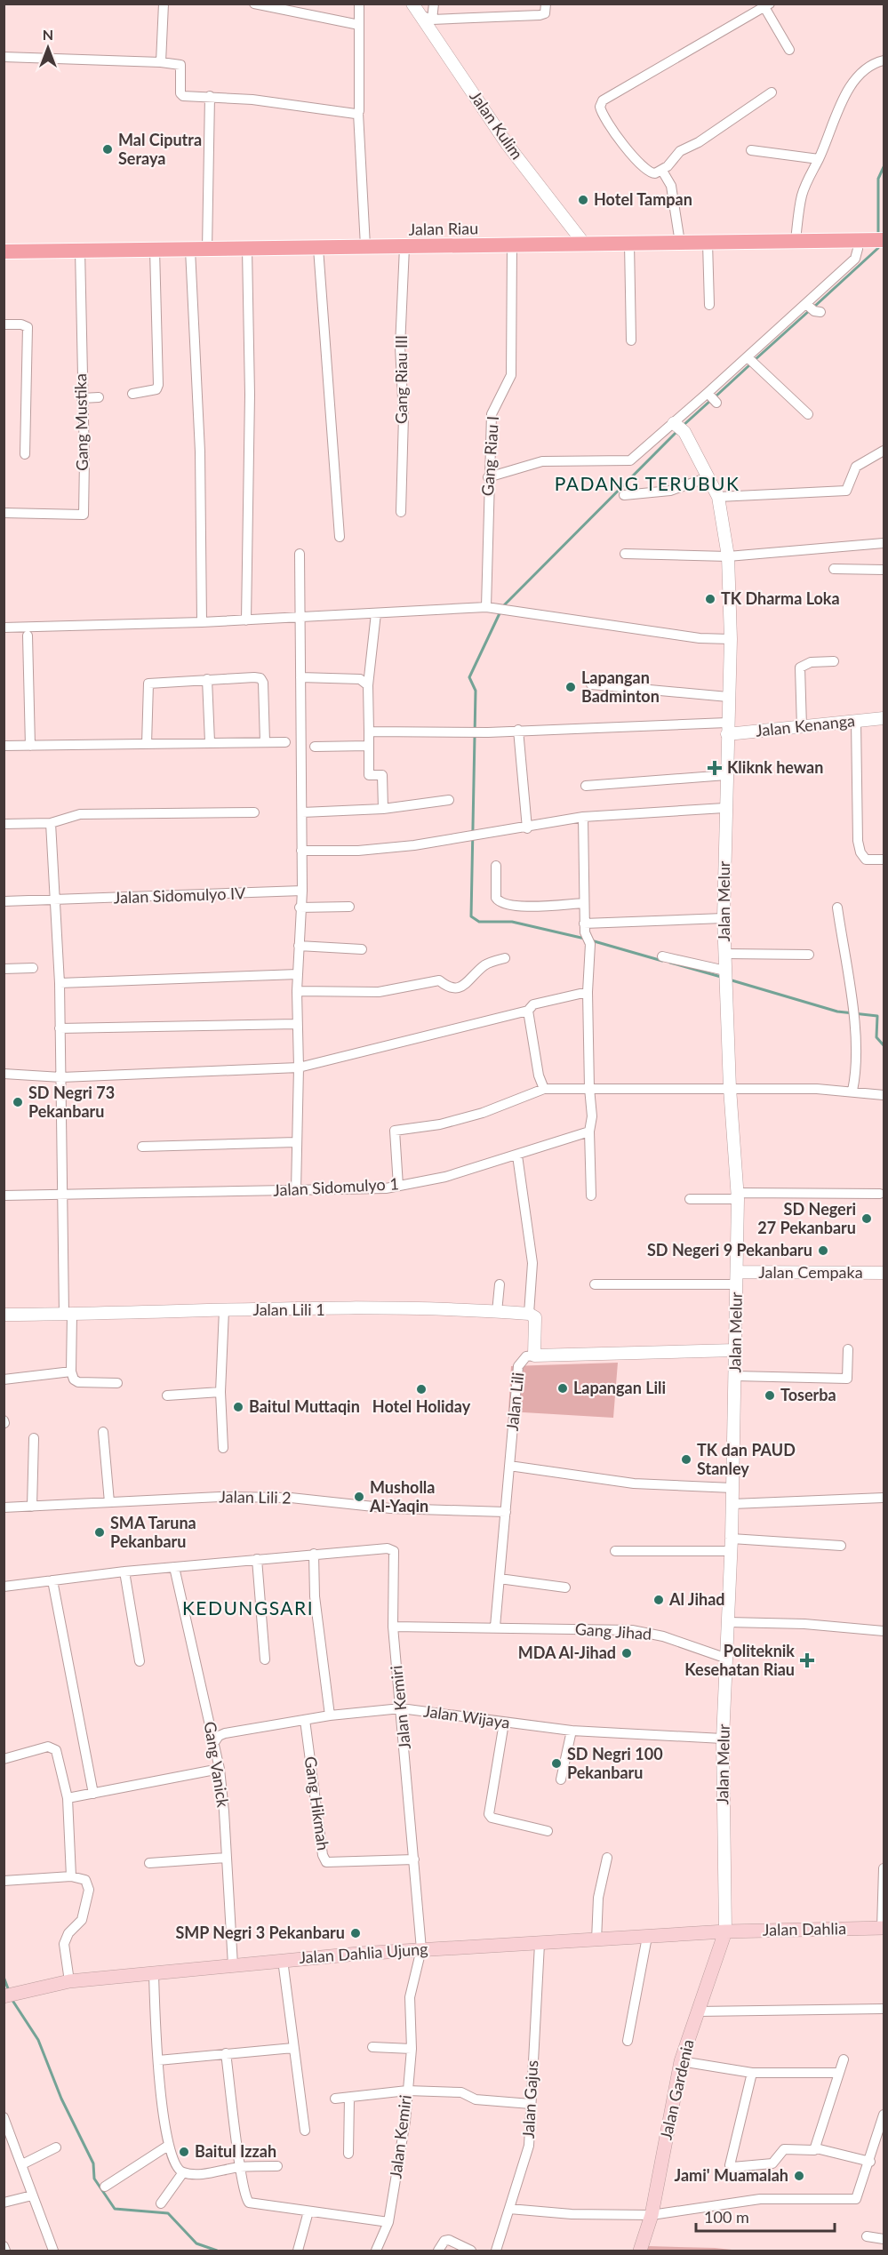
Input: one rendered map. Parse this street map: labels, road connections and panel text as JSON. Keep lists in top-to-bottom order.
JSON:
{
  "streets": {
    "main road": [
      "Jalan Riau",
      "Jalan Dahlia",
      "Jalan Dahlia Ujung",
      "Jalan Gardenia"
    ],
    "street": [
      "Jalan Kulim",
      "Gang Riau III",
      "Gang Mustika",
      "Gang Riau I",
      "Jalan Kenanga",
      "Jalan Sidomulyo IV",
      "Jalan Melur",
      "Jalan Sidomulyo 1",
      "Jalan Cempaka",
      "Jalan Lili 1",
      "Jalan Lili",
      "Jalan Lili 2",
      "Gang Jihad",
      "Jalan Kemiri",
      "Jalan Wijaya",
      "Gang Vanick",
      "Gang Hikmah",
      "Jalan Gajus"
    ]
  },
  "crossings": [
    ["Jalan Kulim", "Jalan Riau"],
    ["Jalan Riau", "Gang Riau III"],
    ["Jalan Riau", "Gang Mustika"],
    ["Jalan Riau", "Gang Riau I"],
    ["Jalan Kenanga", "Jalan Melur"],
    ["Jalan Melur", "Jalan Cempaka"],
    ["Jalan Melur", "Jalan Lili"],
    ["Jalan Melur", "Gang Jihad"],
    ["Jalan Melur", "Jalan Wijaya"],
    ["Jalan Melur", "Jalan Dahlia"],
    ["Jalan Melur", "Jalan Dahlia Ujung"],
    ["Jalan Melur", "Jalan Gardenia"],
    ["Jalan Lili", "Jalan Lili 2"],
    ["Jalan Lili", "Gang Jihad"],
    ["Gang Jihad", "Jalan Kemiri"],
    ["Jalan Kemiri", "Jalan Wijaya"],
    ["Jalan Kemiri", "Gang Vanick"],
    ["Jalan Kemiri", "Gang Hikmah"],
    ["Jalan Kemiri", "Jalan Dahlia Ujung"],
    ["Jalan Wijaya", "Gang Vanick"],
    ["Jalan Wijaya", "Gang Hikmah"],
    ["Gang Vanick", "Jalan Dahlia Ujung"],
    ["Jalan Dahlia", "Jalan Dahlia Ujung"],
    ["Jalan Dahlia", "Jalan Gardenia"],
    ["Jalan Dahlia Ujung", "Jalan Gardenia"],
    ["Jalan Dahlia Ujung", "Jalan Gajus"]
  ],
  "districts": ["PADANG TERUBUK", "KEDUNGSARI"],
  "places": {
    "other": [
      "Mal Ciputra Seraya",
      "Hotel Tampan",
      "TK Dharma Loka",
      "Lapangan Badminton",
      "SD Negri 73 Pekanbaru",
      "SD Negeri 27 Pekanbaru",
      "SD Negeri 9 Pekanbaru",
      "Lapangan Lili",
      "Hotel Holiday",
      "Toserba",
      "Baitul Muttaqin",
      "TK dan PAUD Stanley",
      "Musholla Al-Yaqin",
      "SMA Taruna Pekanbaru",
      "Al Jihad",
      "MDA Al-Jihad",
      "SD Negri 100 Pekanbaru",
      "SMP Negri 3 Pekanbaru",
      "Baitul Izzah",
      "Jami' Muamalah"
    ],
    "health": ["Kliknk hewan", "Politeknik Kesehatan Riau"]
  },
  "scale_bar": "100 m",
  "north": "top"
}
